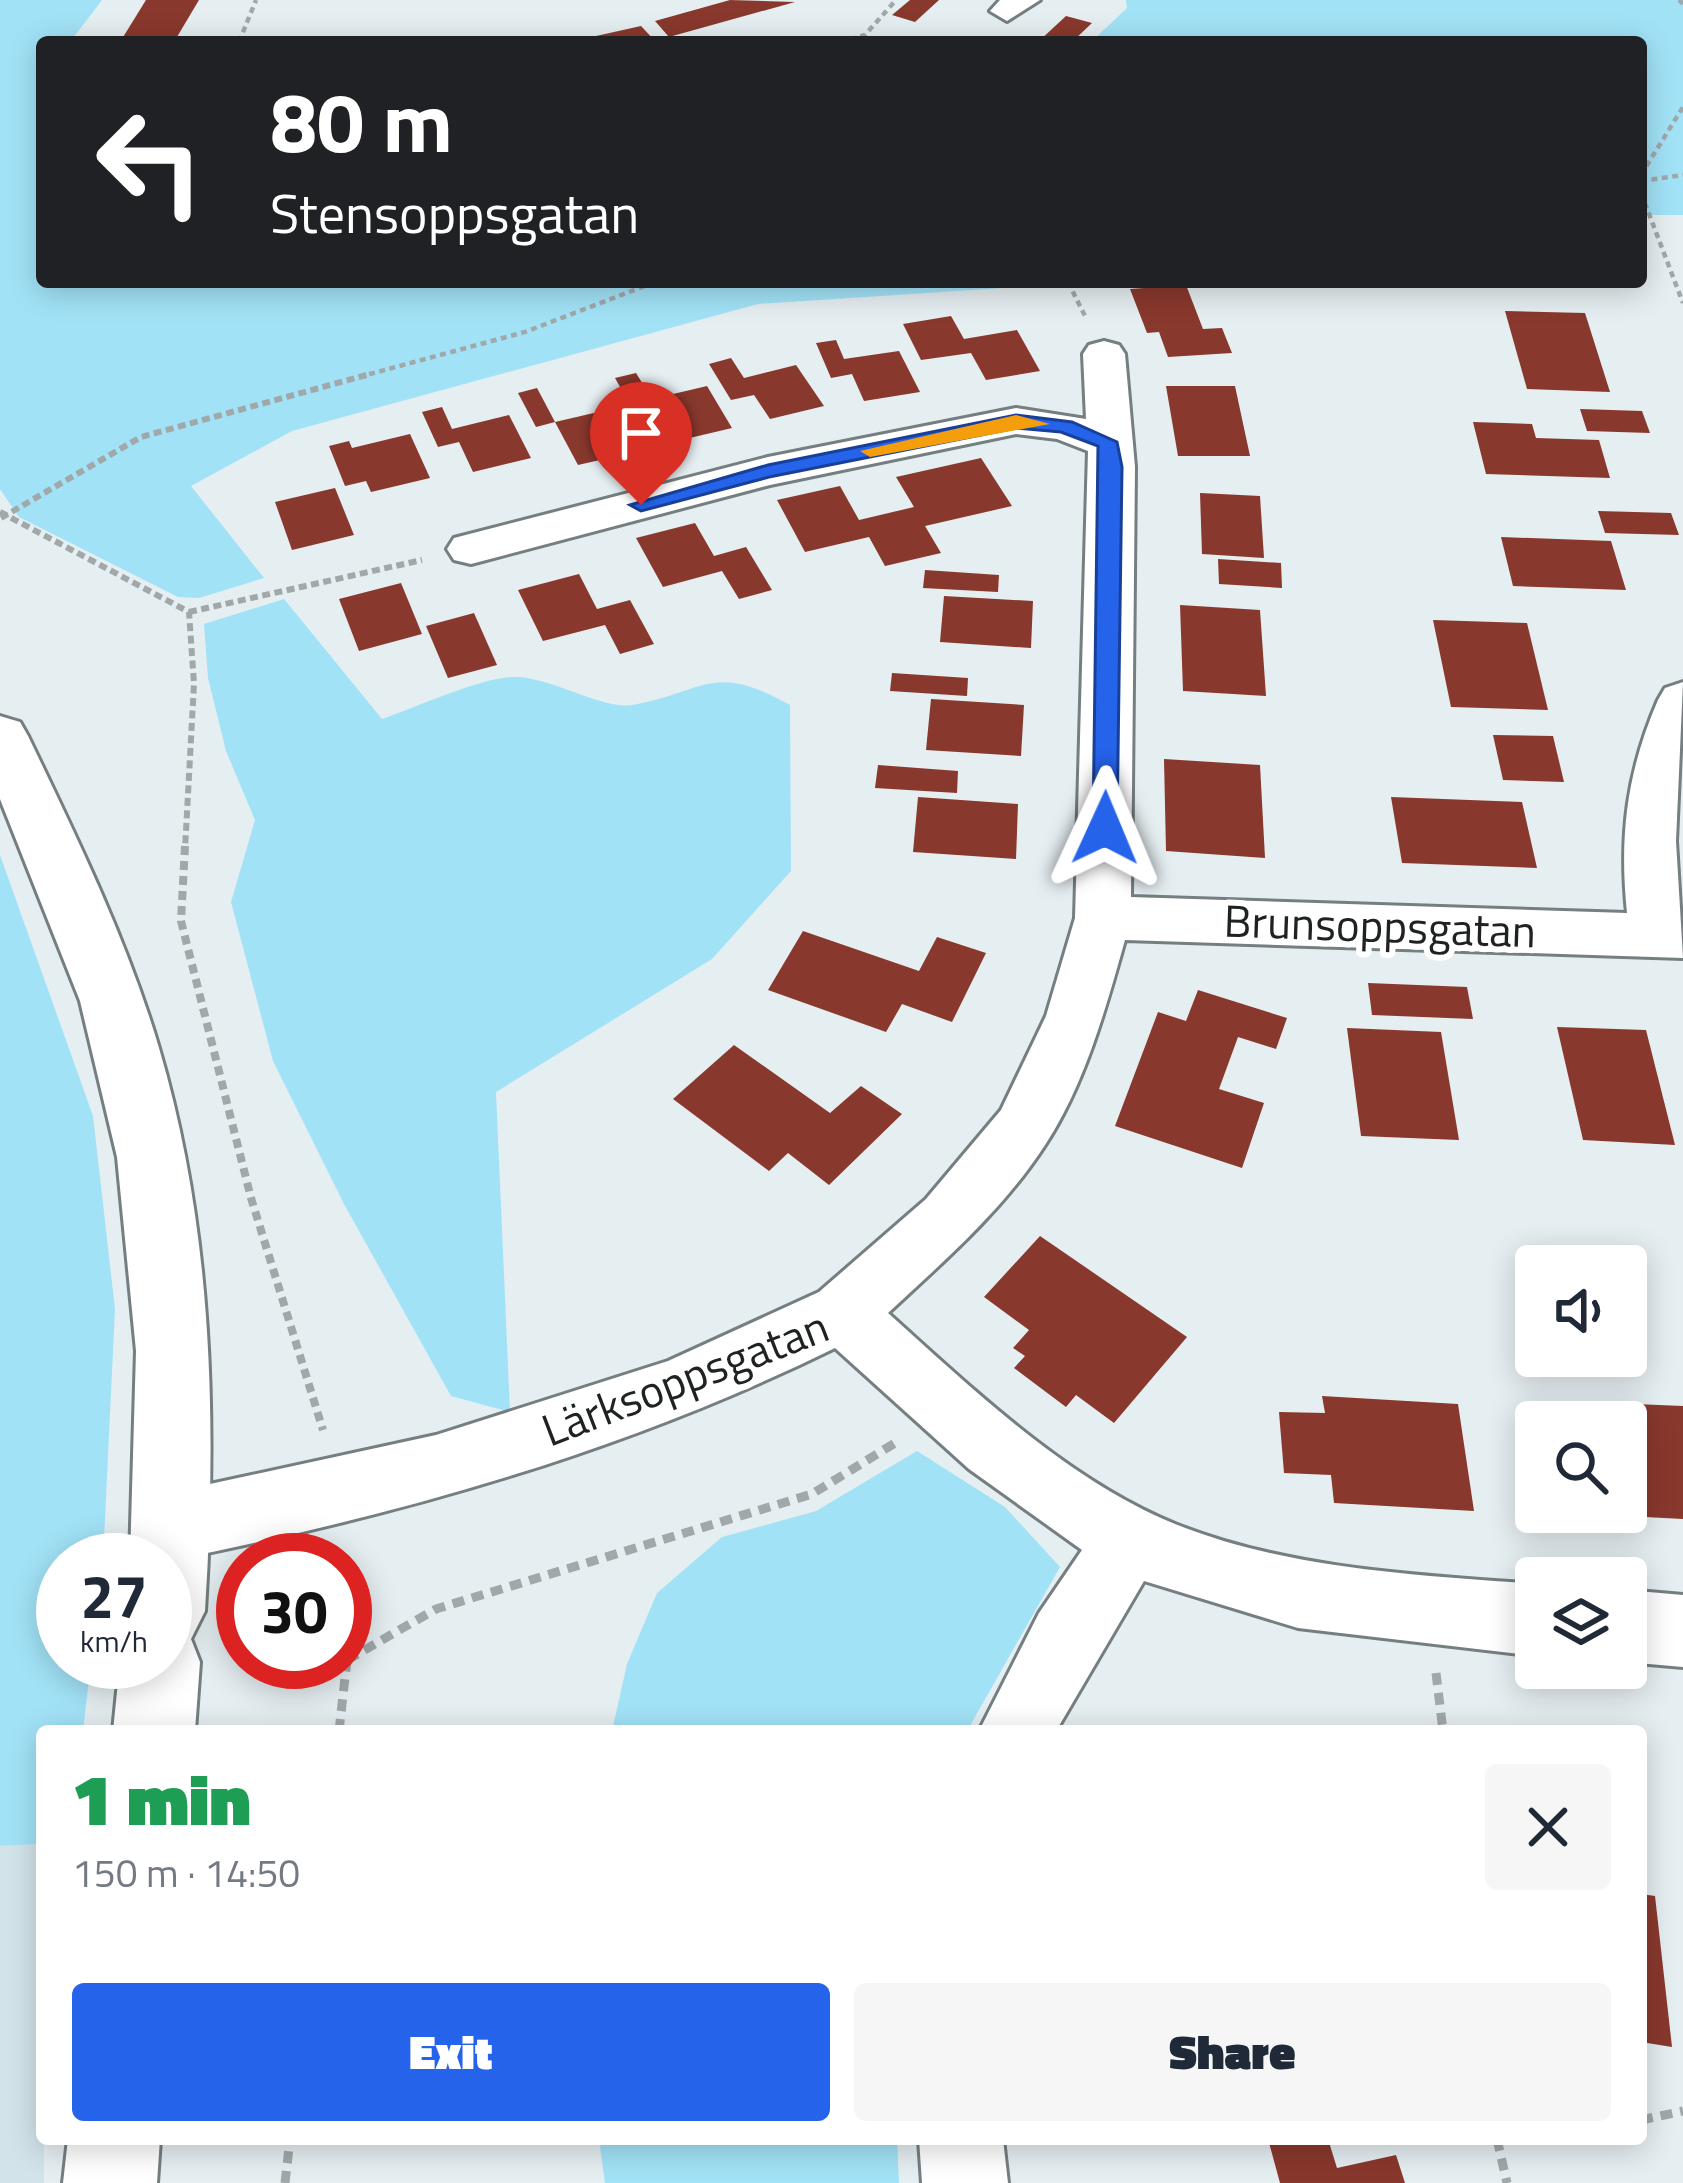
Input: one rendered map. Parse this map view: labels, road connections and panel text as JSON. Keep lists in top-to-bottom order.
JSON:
{
  "streets": {
    "street": ["Brunsoppsgatan", "Lärksoppsgatan"]
  },
  "page": {
    "turn": ["80 m", "Stensoppsgatan"],
    "speed": "27 km/h",
    "limit": "30",
    "heading": ["1 min", "150 m · 14:50"],
    "buttons": ["Exit", "Share"]
  }
}
